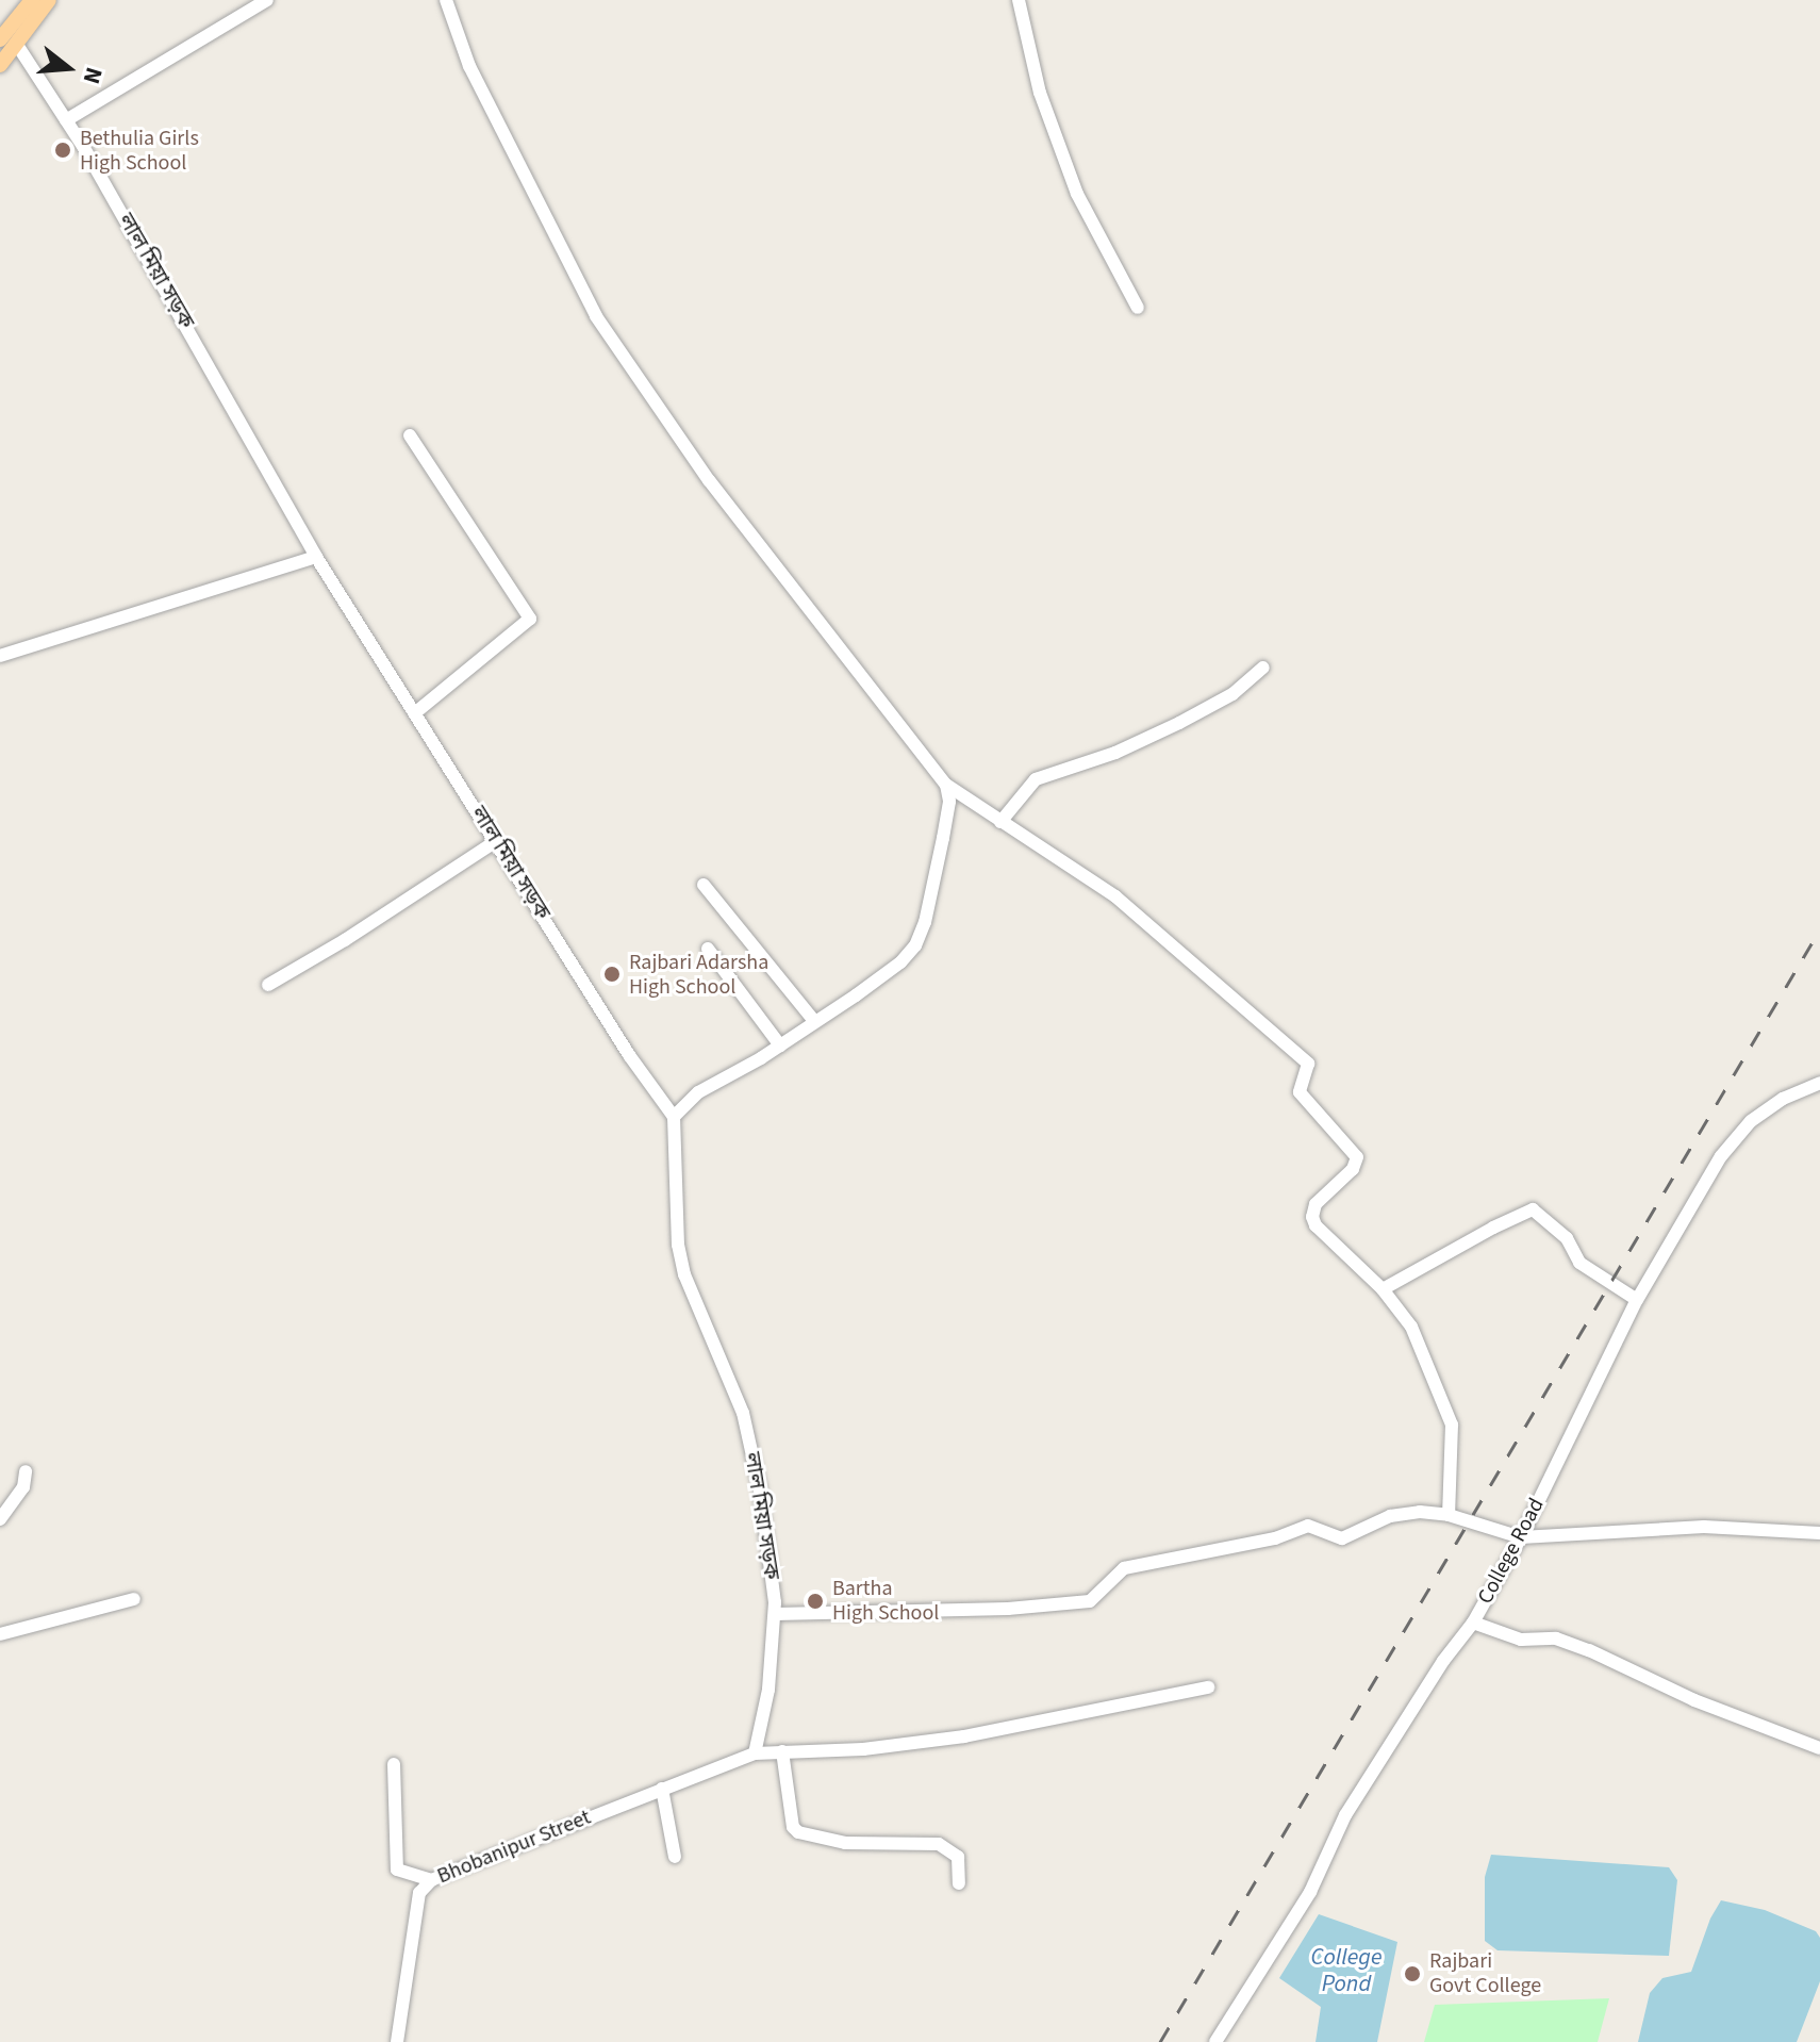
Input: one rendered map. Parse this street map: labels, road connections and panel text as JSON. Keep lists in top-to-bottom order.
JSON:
{
  "streets": {
    "street": ["লাল মিয়া সড়ক", "College Road", "Bhobanipur Street"]
  },
  "crossings": [
    ["লাল মিয়া সড়ক", "Bhobanipur Street"]
  ],
  "water": ["College Pond"],
  "places": [
    "Bethulia Girls High School",
    "Rajbari Adarsha High School",
    "Bartha High School",
    "Rajbari Govt College"
  ],
  "north": "right"
}
